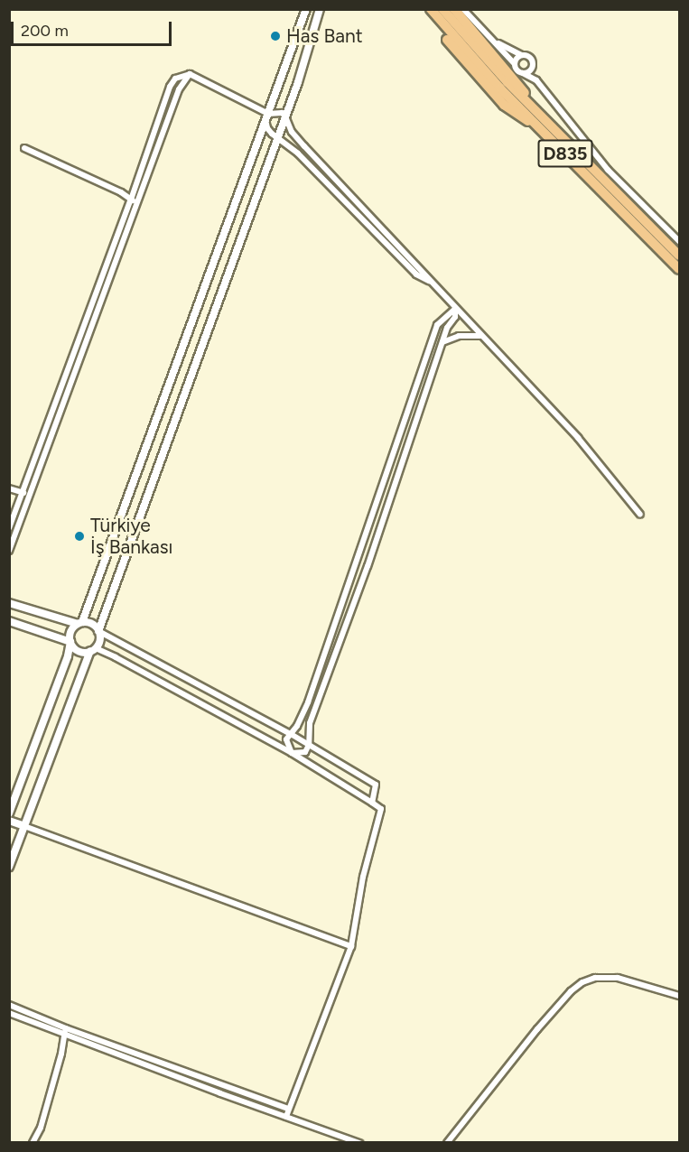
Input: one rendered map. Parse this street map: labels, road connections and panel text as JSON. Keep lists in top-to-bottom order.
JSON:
{
  "streets": {
    "highway": ["D835"]
  },
  "places": ["Has Bant", "Türkiye İş Bankası"],
  "scale_bar": "200 m"
}
